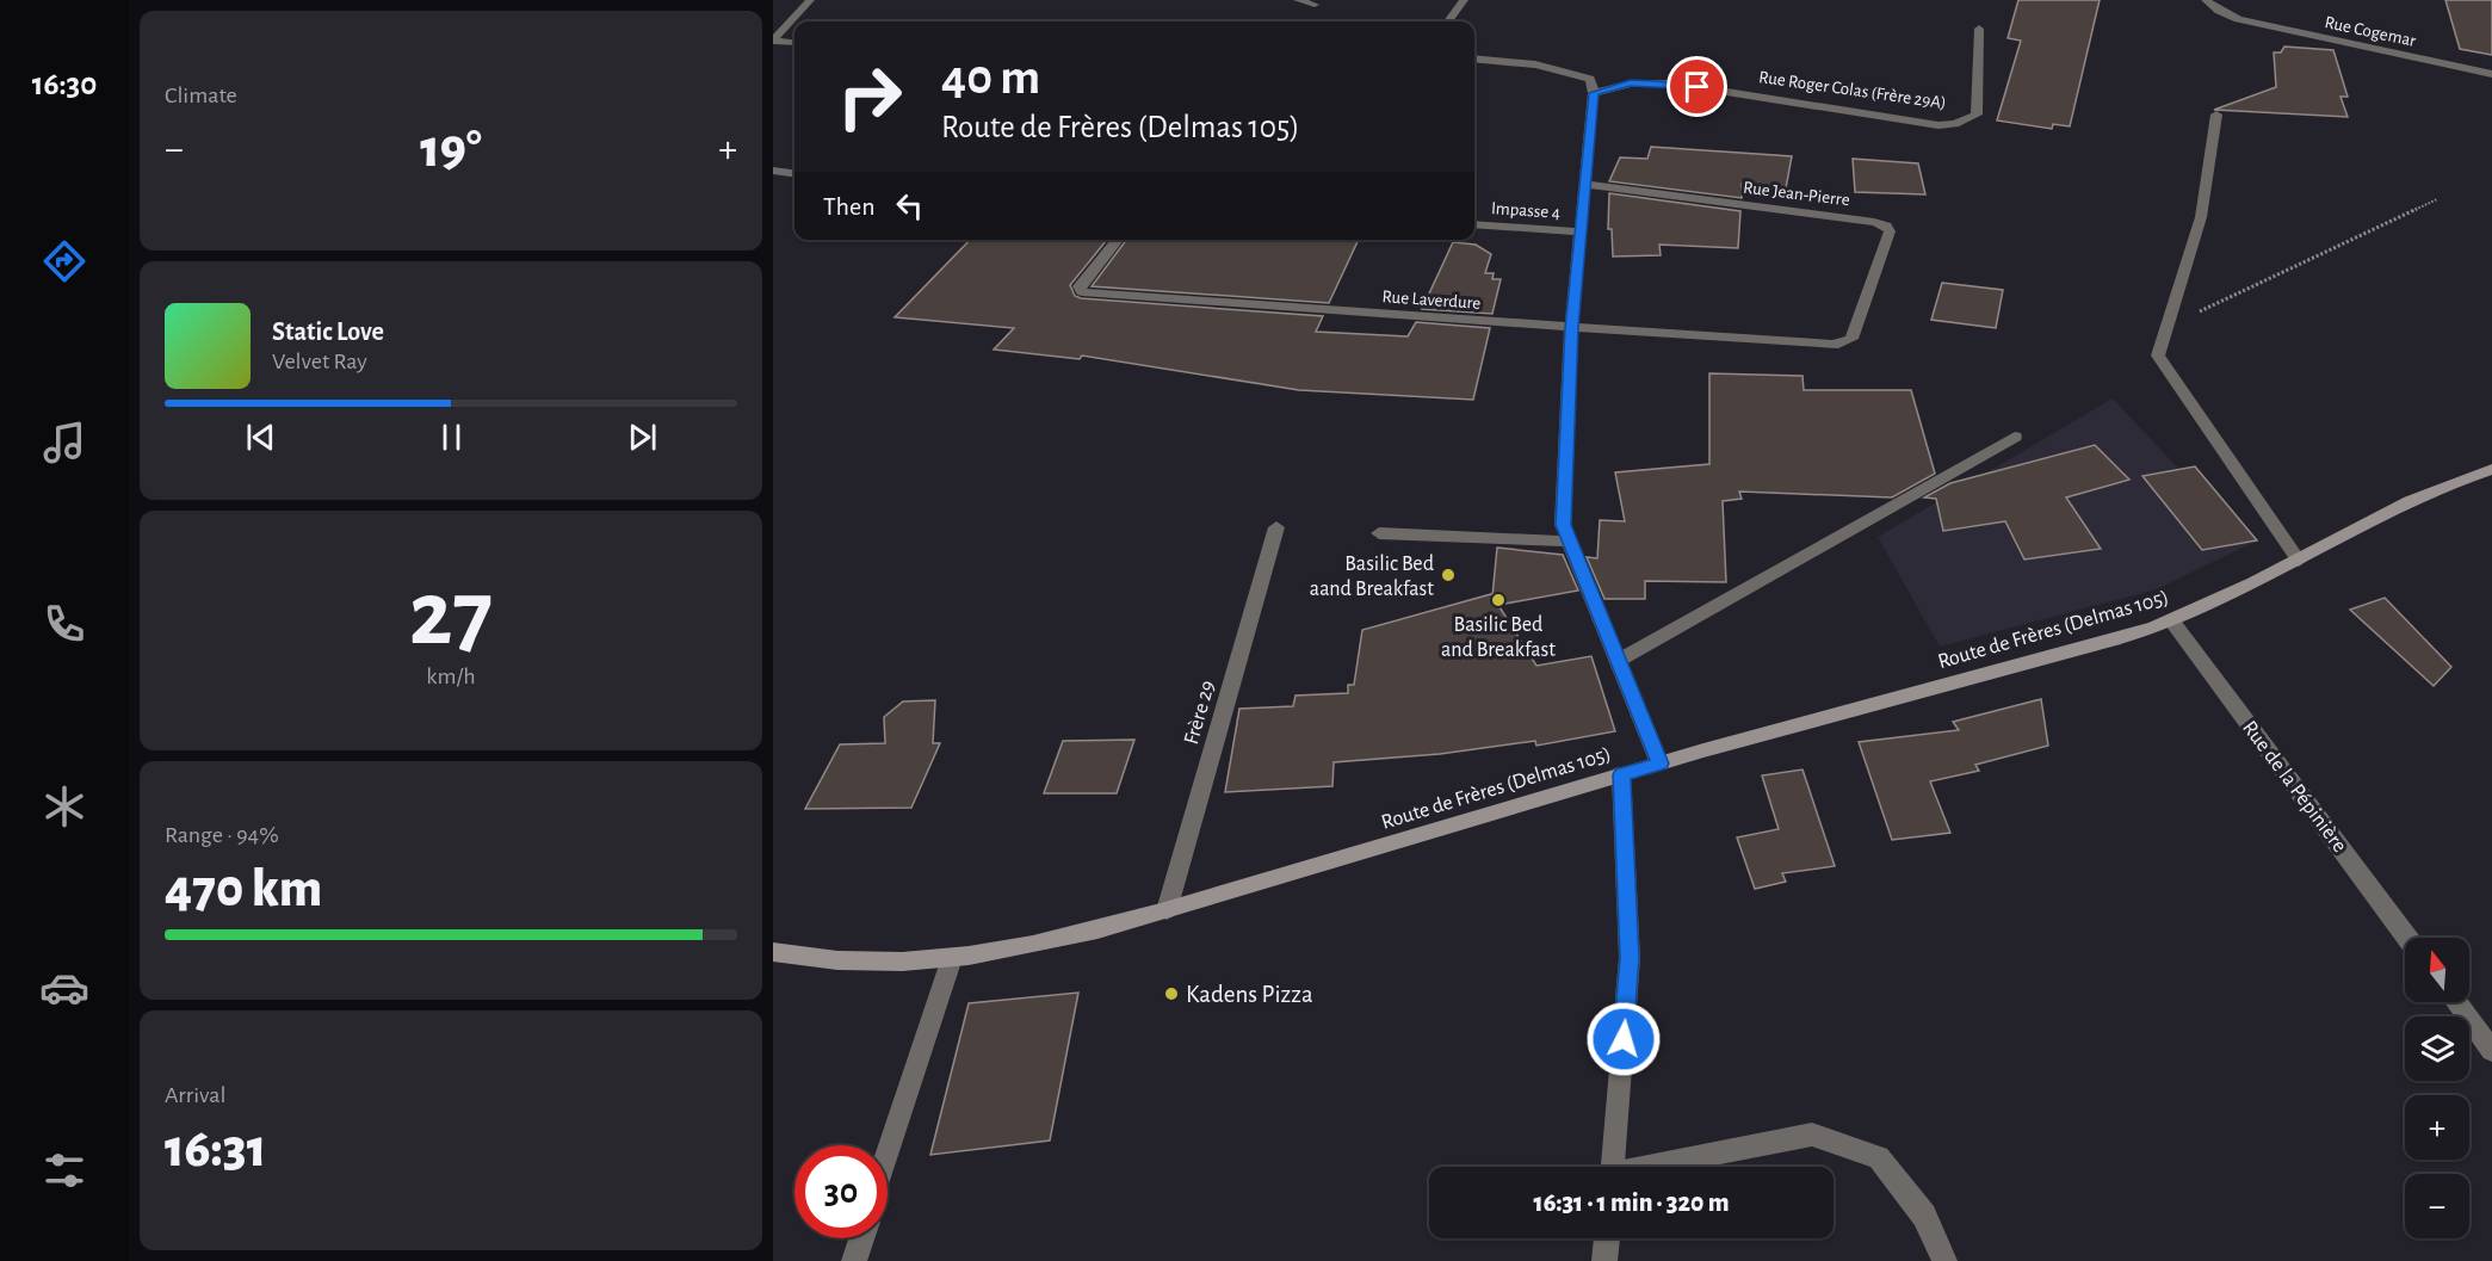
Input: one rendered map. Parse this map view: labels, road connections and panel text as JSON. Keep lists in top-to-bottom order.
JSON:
{
  "streets": {
    "main road": ["Route de Frères (Delmas 105)"],
    "street": [
      "Rue Cogemar",
      "Rue Roger Colas (Frère 29A)",
      "Rue Jean-Pierre",
      "Impasse 4",
      "Rue Laverdure",
      "Frère 29",
      "Rue de la Pépinière"
    ]
  },
  "crossings": [
    ["Rue Jean-Pierre", "Rue Laverdure"],
    ["Route de Frères (Delmas 105)", "Frère 29"],
    ["Route de Frères (Delmas 105)", "Rue de la Pépinière"]
  ],
  "places": ["Basilic Bed aand Breakfast", "Basilic Bed and Breakfast", "Kadens Pizza"],
  "north": "top",
  "page": {
    "tabs": "16:30",
    "tile": [
      "Climate",
      ["27", "km/h"],
      ["Range · 94%", "470 km"],
      ["Arrival", "16:31"]
    ],
    "turn": ["40 m", "Route de Frères (Delmas 105)"],
    "heat": ["−", "19°", "+"],
    "then": "Then",
    "song": ["Static Love", "Velvet Ray"],
    "map_buttons": ["+", "−"],
    "limit": "30",
    "trip": "16:31 · 1 min · 320 m"
  }
}
